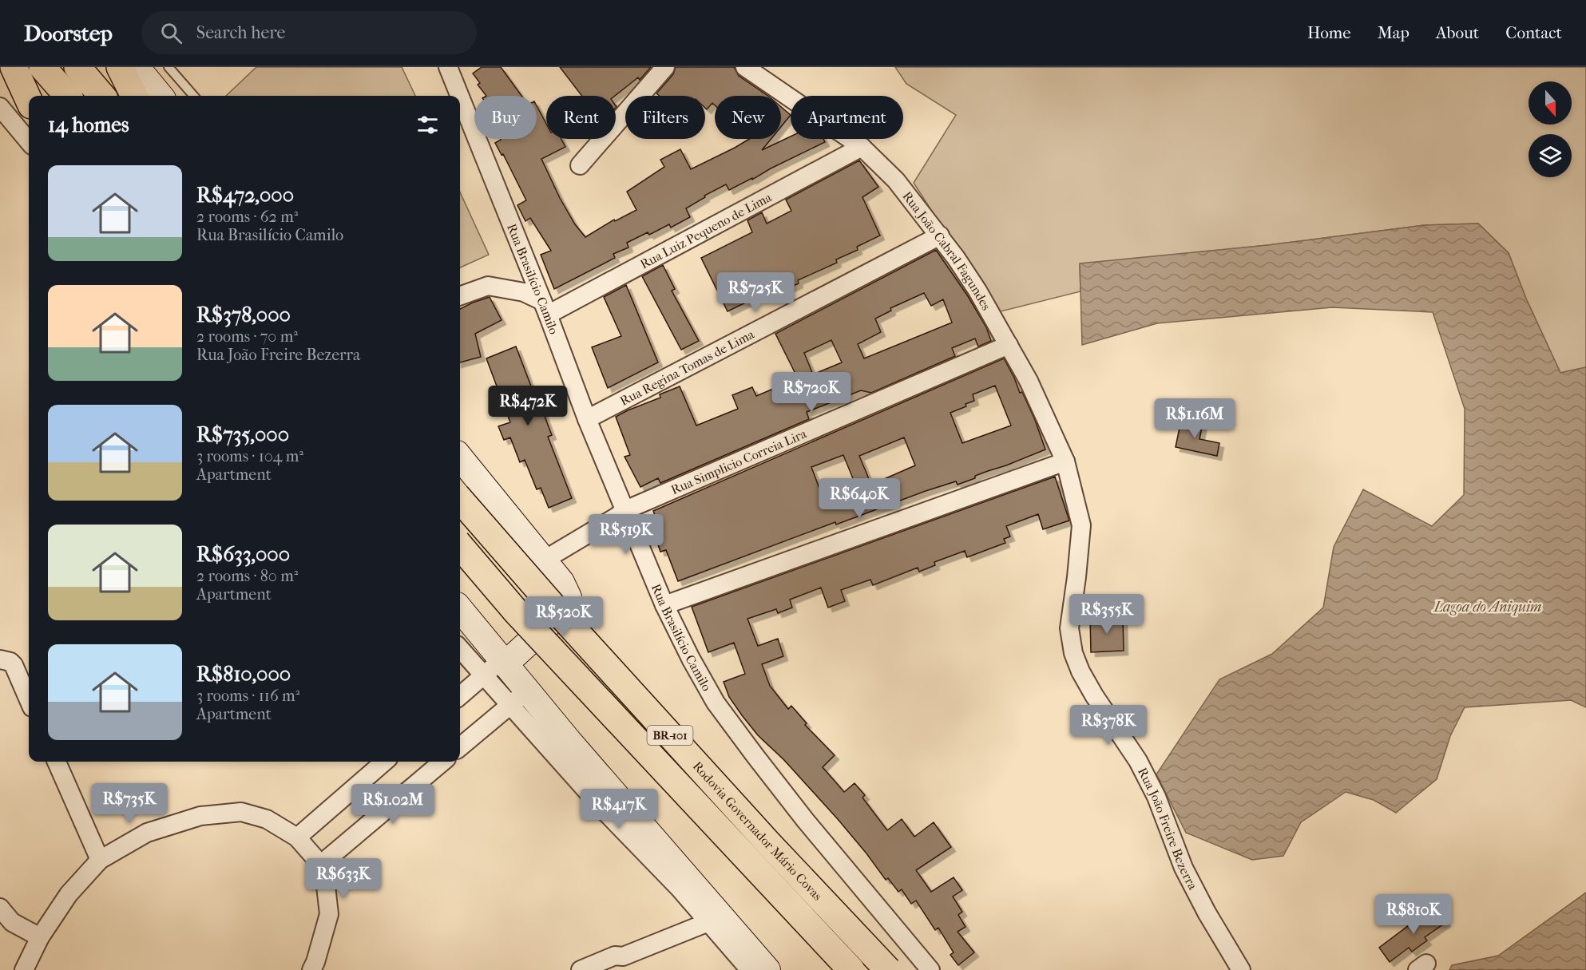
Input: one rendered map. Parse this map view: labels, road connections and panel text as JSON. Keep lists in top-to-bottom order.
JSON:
{
  "streets": {
    "highway": ["BR-101", "Rodovia Governador Mário Covas"],
    "street": [
      "Rua Luiz Pequeno de Lima",
      "Rua João Cabral Fagundes",
      "Rua Brasilício Camilo",
      "Rua Regina Tomas de Lima",
      "Rua Simplicio Correia Lira",
      "Rua João Freire Bezerra"
    ]
  },
  "crossings": [
    ["Rua Luiz Pequeno de Lima", "Rua João Cabral Fagundes"],
    ["Rua Luiz Pequeno de Lima", "Rua Brasilício Camilo"],
    ["Rua João Cabral Fagundes", "Rua Regina Tomas de Lima"],
    ["Rua João Cabral Fagundes", "Rua Simplicio Correia Lira"],
    ["Rua João Cabral Fagundes", "Rua João Freire Bezerra"],
    ["Rua Brasilício Camilo", "Rua Regina Tomas de Lima"],
    ["Rua Brasilício Camilo", "Rua Simplicio Correia Lira"]
  ],
  "water": ["Lagoa do Aniquim"],
  "north": "bottom",
  "page": {
    "header": "Doorstep",
    "search": "Search here",
    "nav": [
      "Home",
      "Map",
      "About",
      "Contact"
    ],
    "chip": [
      "Buy",
      "Rent",
      "Filters",
      "New",
      "Apartment"
    ],
    "heading": "14 homes",
    "list": [
      {
        "name": "R$472,000",
        "note": "2 rooms · 62 m² · Rua Brasilício Camilo"
      },
      {
        "name": "R$378,000",
        "note": "2 rooms · 70 m² · Rua João Freire Bezerra"
      },
      {
        "name": "R$735,000",
        "note": "3 rooms · 104 m² · Apartment"
      },
      {
        "name": "R$633,000",
        "note": "2 rooms · 80 m² · Apartment"
      },
      {
        "name": "R$810,000",
        "note": "3 rooms · 116 m² · Apartment"
      }
    ],
    "price": [
      "R$725K",
      "R$720K",
      "R$472K",
      "R$1.16M",
      "R$640K",
      "R$519K",
      "R$355K",
      "R$520K",
      "R$378K",
      "R$735K",
      "R$1.02M",
      "R$417K",
      "R$633K",
      "R$810K"
    ]
  }
}
